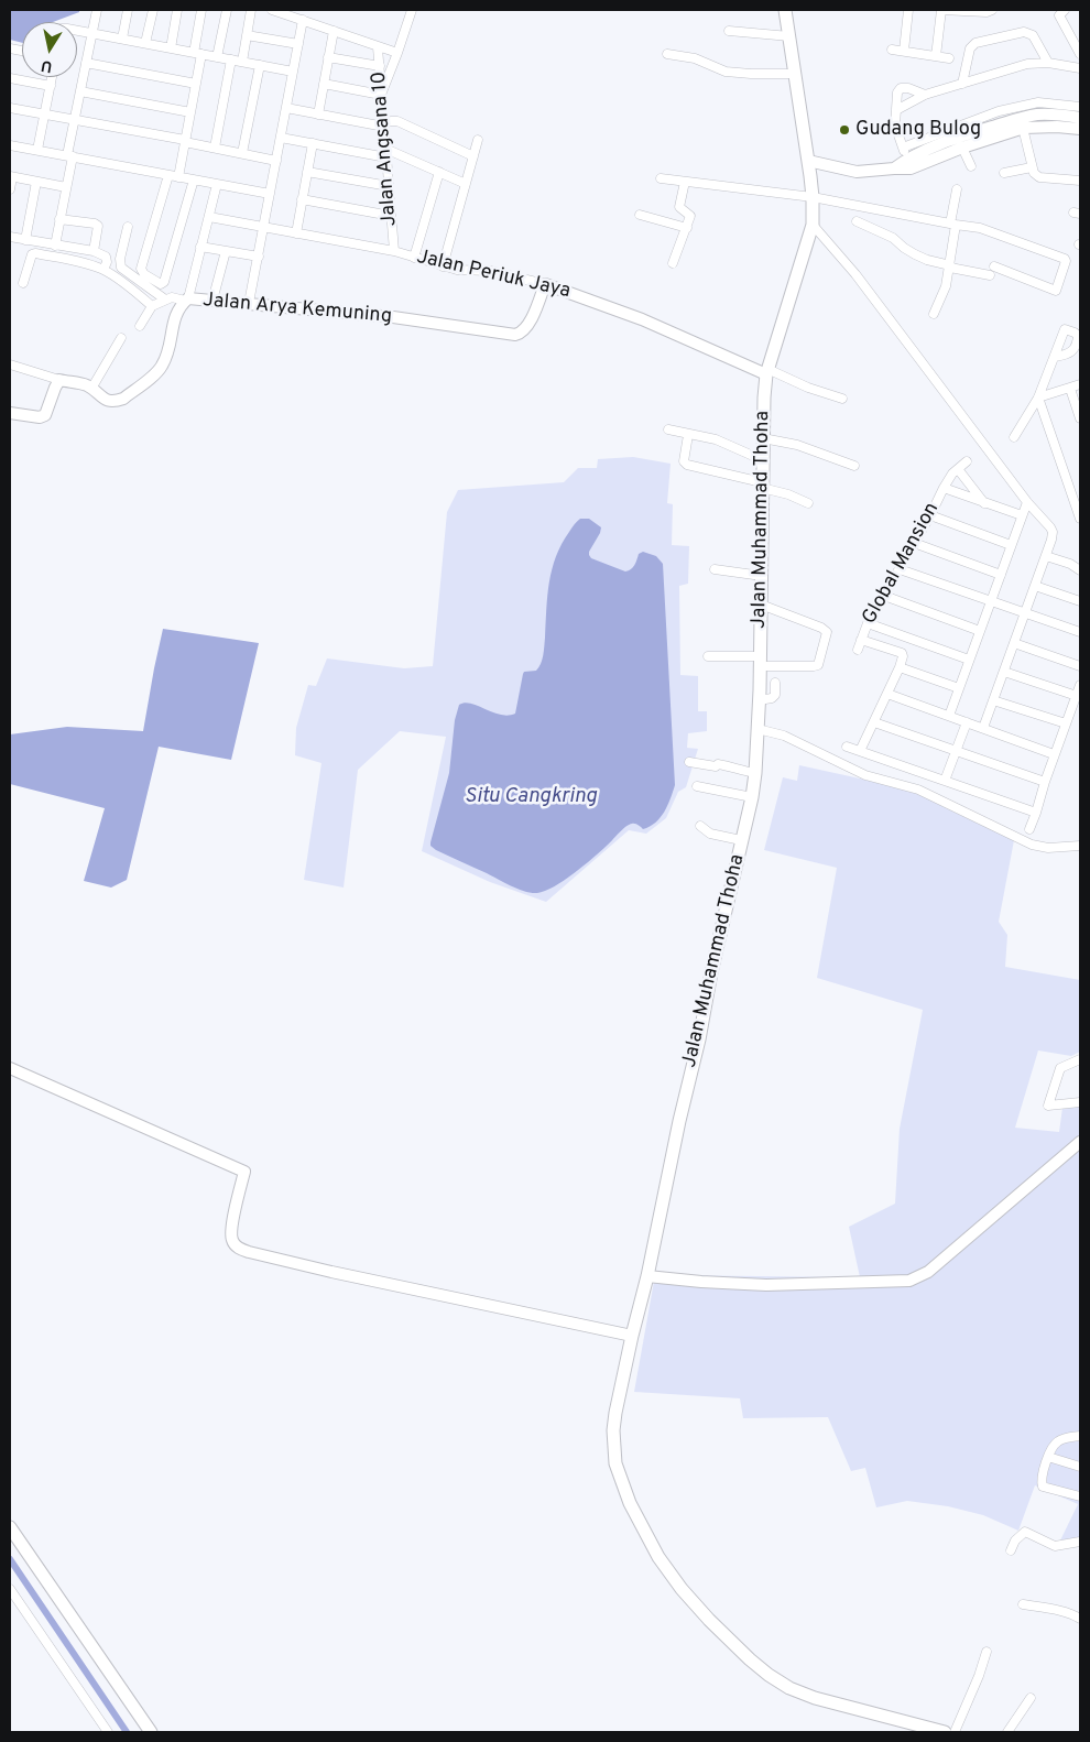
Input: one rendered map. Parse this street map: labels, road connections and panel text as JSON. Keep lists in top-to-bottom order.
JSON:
{
  "streets": {
    "main road": ["Jalan Muhammad Thoha"],
    "street": [
      "Jalan Angsana 10",
      "Jalan Periuk Jaya",
      "Jalan Arya Kemuning",
      "Global Mansion"
    ]
  },
  "crossings": [
    ["Jalan Angsana 10", "Jalan Periuk Jaya"],
    ["Jalan Periuk Jaya", "Jalan Arya Kemuning"],
    ["Jalan Periuk Jaya", "Jalan Muhammad Thoha"]
  ],
  "water": ["Situ Cangkring"],
  "places": ["Gudang Bulog"],
  "north": "bottom"
}
